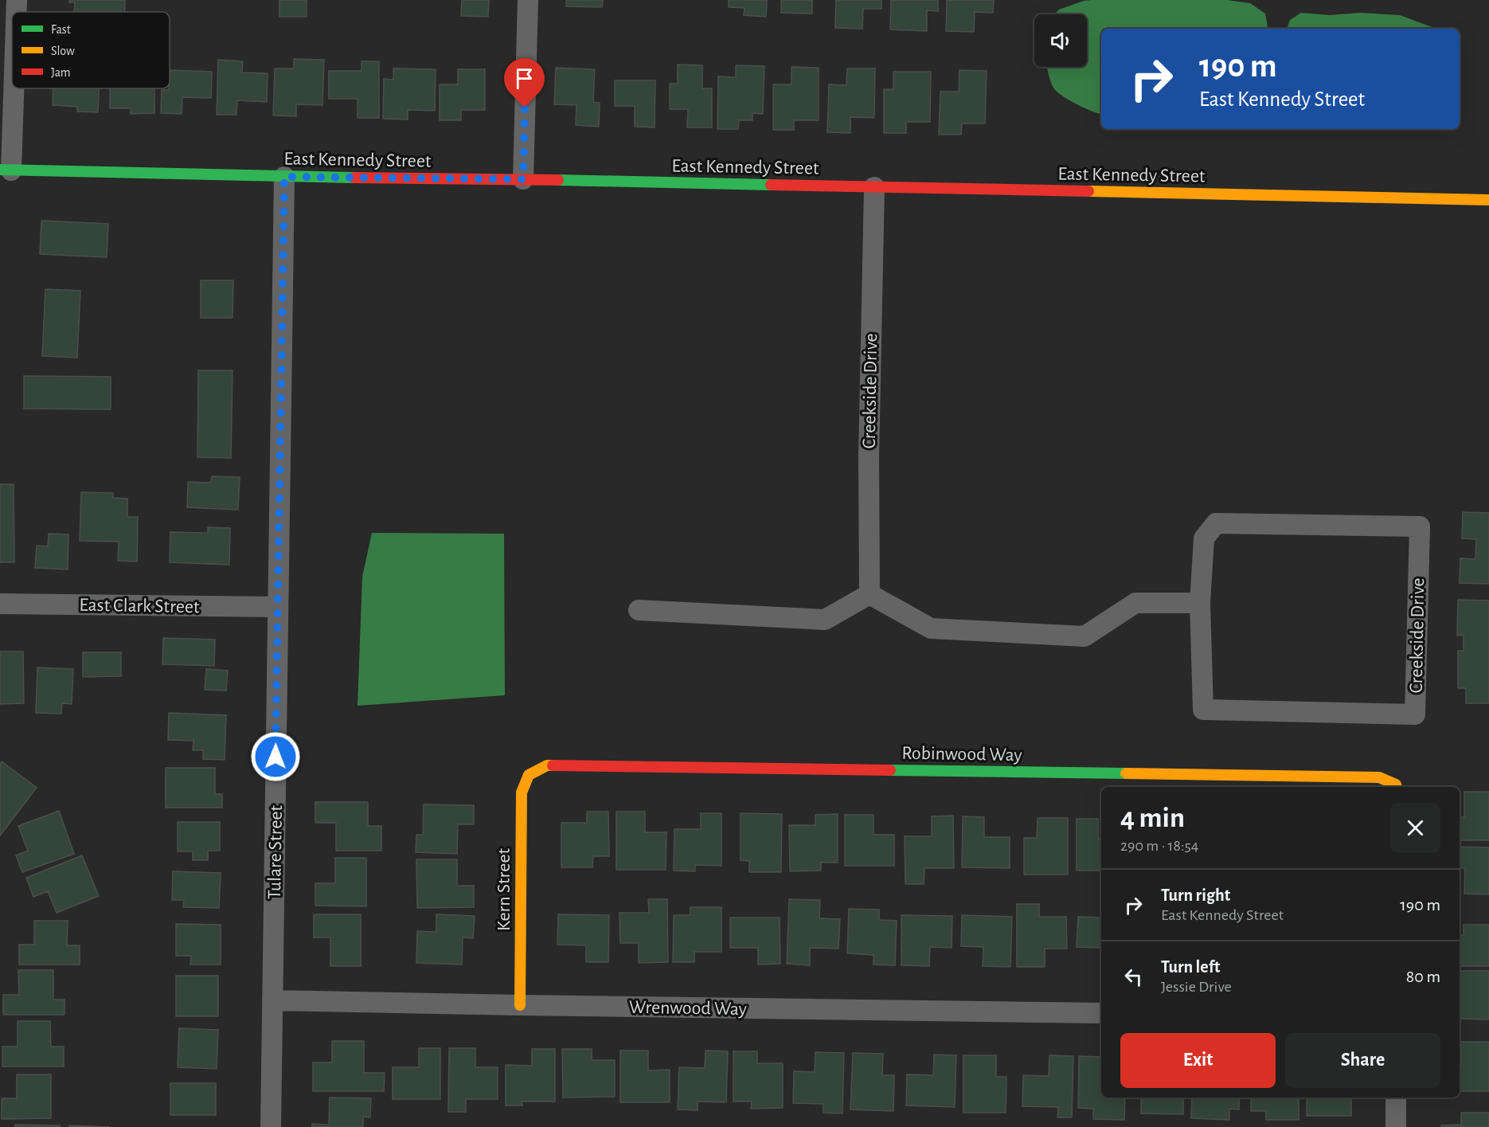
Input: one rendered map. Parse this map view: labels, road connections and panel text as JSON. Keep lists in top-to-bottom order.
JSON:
{
  "streets": {
    "street": [
      "East Kennedy Street",
      "Creekside Drive",
      "East Clark Street",
      "Robinwood Way",
      "Tulare Street",
      "Kern Street",
      "Wrenwood Way"
    ]
  },
  "crossings": [
    ["East Kennedy Street", "Creekside Drive"],
    ["East Kennedy Street", "Tulare Street"],
    ["East Clark Street", "Tulare Street"],
    ["Robinwood Way", "Kern Street"],
    ["Tulare Street", "Wrenwood Way"],
    ["Kern Street", "Wrenwood Way"]
  ],
  "legend": ["Fast", "Slow", "Jam"],
  "page": {
    "turn": ["190 m", "East Kennedy Street"],
    "heading": ["4 min", "290 m · 18:54"],
    "list": [
      {
        "name": "Turn right",
        "note": "East Kennedy Street",
        "value": "190 m"
      },
      {
        "name": "Turn left",
        "note": "Jessie Drive",
        "value": "80 m"
      }
    ],
    "buttons": ["Exit", "Share"]
  }
}
